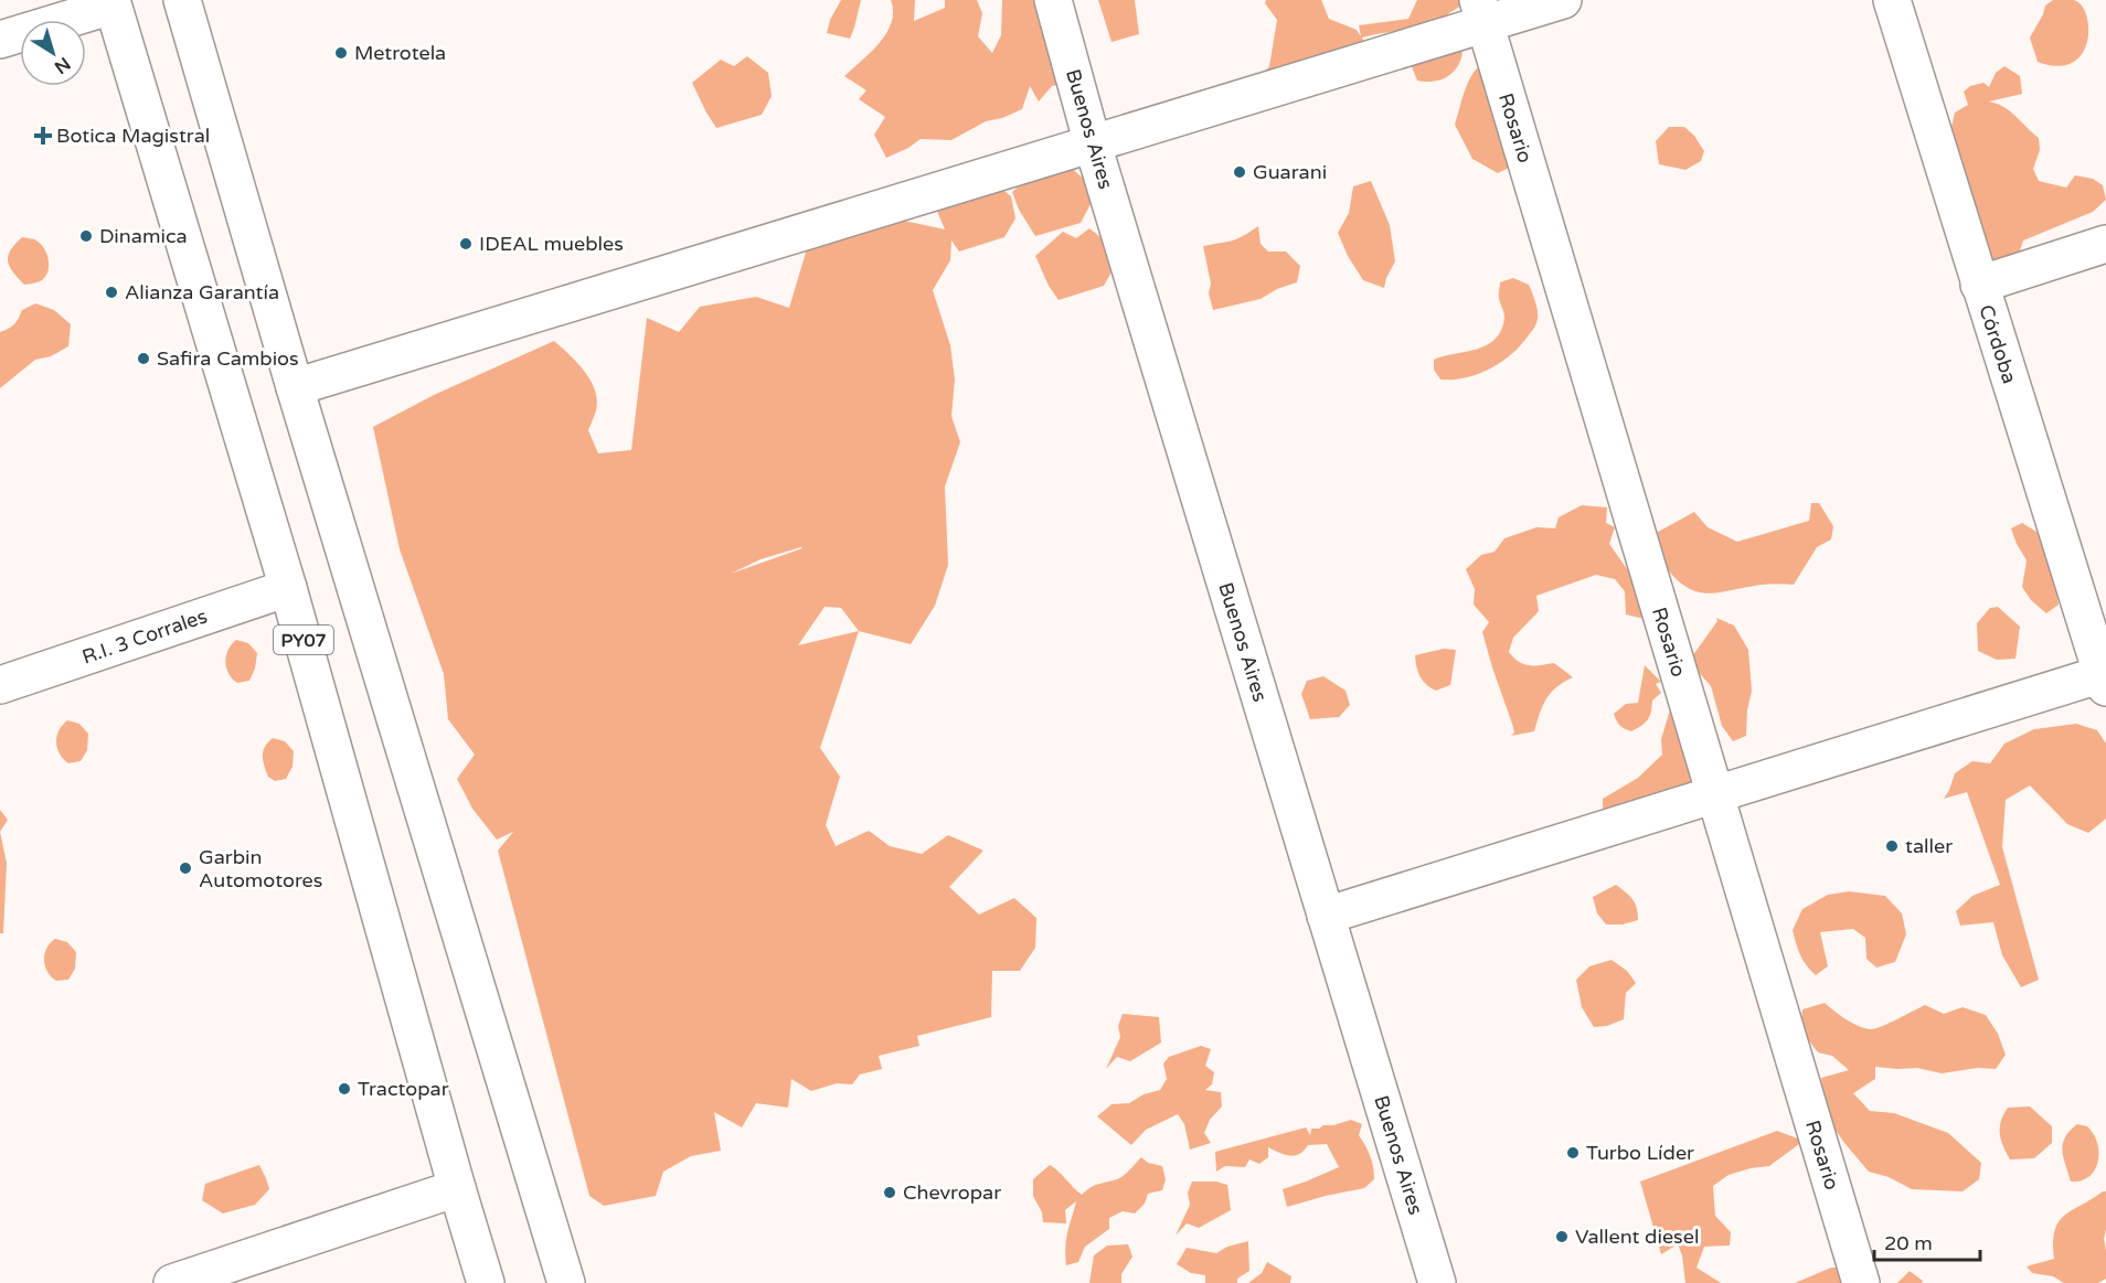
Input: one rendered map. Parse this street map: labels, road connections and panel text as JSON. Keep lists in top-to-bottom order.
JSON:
{
  "streets": {
    "main road": [
      "Rosario",
      "Buenos Aires",
      "Córdoba",
      "R.I. 3 Corrales",
      "PY07"
    ]
  },
  "crossings": [
    ["R.I. 3 Corrales", "PY07"]
  ],
  "places": {
    "other": [
      "Metrotela",
      "Guarani",
      "Dinamica",
      "IDEAL muebles",
      "Alianza Garantía",
      "Safira Cambios",
      "taller",
      "Garbin Automotores",
      "Tractopar",
      "Turbo Líder",
      "Chevropar",
      "Vallent diesel"
    ],
    "health": ["Botica Magistral"]
  },
  "scale_bar": "20 m",
  "north": "bottom right"
}
